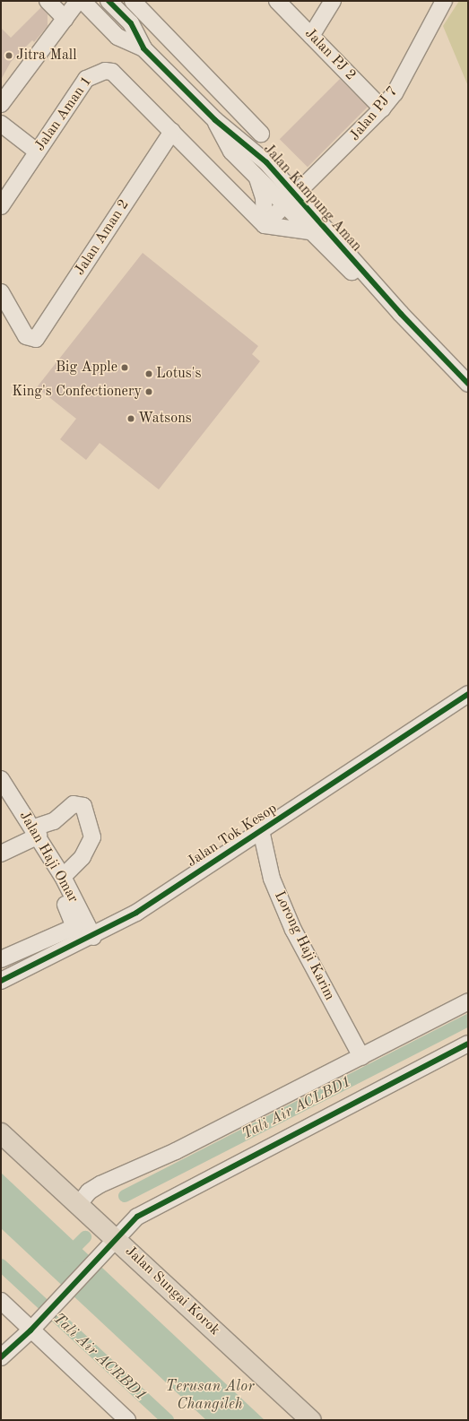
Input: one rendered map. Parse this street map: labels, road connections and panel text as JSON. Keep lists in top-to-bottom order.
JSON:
{
  "streets": {
    "main road": ["Jalan Sungai Korok"],
    "street": [
      "Jalan PJ 2",
      "Jalan Aman 1",
      "Jalan PJ 7",
      "Jalan Kampung Aman",
      "Jalan Aman 2",
      "Jalan Tok Kesop",
      "Jalan Haji Omar",
      "Lorong Haji Karim"
    ]
  },
  "crossings": [
    ["Jalan PJ 2", "Jalan PJ 7"],
    ["Jalan Aman 1", "Jalan PJ 7"],
    ["Jalan Aman 1", "Jalan Aman 2"],
    ["Jalan PJ 7", "Jalan Kampung Aman"],
    ["Jalan Tok Kesop", "Jalan Haji Omar"],
    ["Jalan Tok Kesop", "Lorong Haji Karim"]
  ],
  "water": ["Tali Air ACLBD1", "Tali Air ACRBD1", "Terusan Alor Changileh"],
  "places": [
    "Jitra Mall",
    "Big Apple",
    "Lotus's",
    "King's Confectionery",
    "Watsons"
  ]
}
